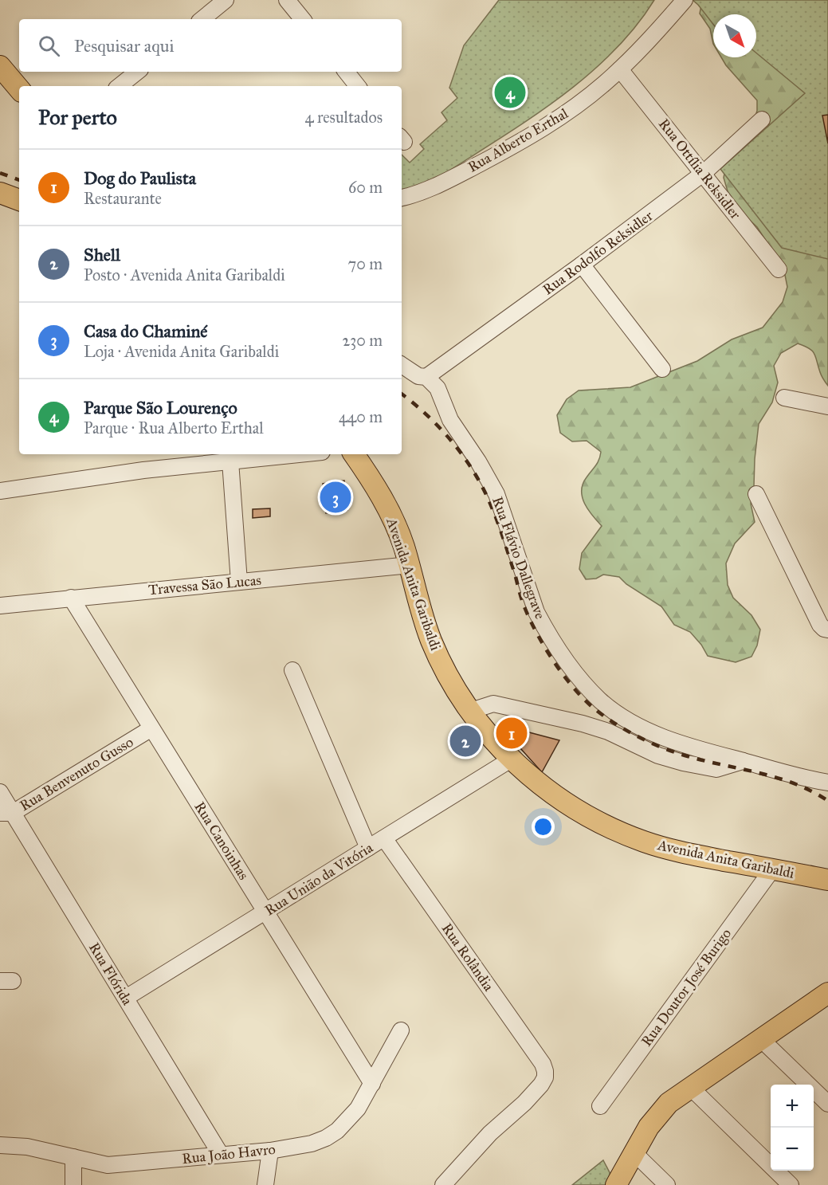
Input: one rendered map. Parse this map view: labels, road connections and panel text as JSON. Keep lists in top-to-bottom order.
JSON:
{
  "streets": {
    "main road": ["Avenida Anita Garibaldi"],
    "street": [
      "Rua Alberto Erthal",
      "Rua Ottília Reksidler",
      "Rua Rodolfo Reksidler",
      "Rua Flávio Dallegrave",
      "Travessa São Lucas",
      "Rua Benvenuto Gusso",
      "Rua Canoinhas",
      "Rua União da Vitória",
      "Rua Rolândia",
      "Rua Flórida",
      "Rua Doutor José Burigo",
      "Rua João Havro"
    ]
  },
  "crossings": [
    ["Rua Alberto Erthal", "Rua Ottília Reksidler"],
    ["Rua Ottília Reksidler", "Rua Rodolfo Reksidler"],
    ["Rua Rodolfo Reksidler", "Rua Flávio Dallegrave"],
    ["Avenida Anita Garibaldi", "Travessa São Lucas"],
    ["Avenida Anita Garibaldi", "Rua União da Vitória"],
    ["Avenida Anita Garibaldi", "Rua Doutor José Burigo"],
    ["Travessa São Lucas", "Rua Canoinhas"],
    ["Rua Benvenuto Gusso", "Rua Canoinhas"],
    ["Rua Benvenuto Gusso", "Rua Flórida"],
    ["Rua Canoinhas", "Rua União da Vitória"],
    ["Rua Canoinhas", "Rua João Havro"],
    ["Rua União da Vitória", "Rua Rolândia"],
    ["Rua União da Vitória", "Rua Flórida"],
    ["Rua Flórida", "Rua João Havro"]
  ],
  "north": "bottom right",
  "page": {
    "search": "Pesquisar aqui",
    "pins": [
      "4",
      "3",
      "1",
      "2"
    ],
    "heading": ["Por perto", "4 resultados"],
    "list": [
      {
        "mark": "1",
        "name": "Dog do Paulista",
        "note": "Restaurante",
        "value": "60 m"
      },
      {
        "mark": "2",
        "name": "Shell",
        "note": "Posto · Avenida Anita Garibaldi",
        "value": "70 m"
      },
      {
        "mark": "3",
        "name": "Casa do Chaminé",
        "note": "Loja · Avenida Anita Garibaldi",
        "value": "230 m"
      },
      {
        "mark": "4",
        "name": "Parque São Lourenço",
        "note": "Parque · Rua Alberto Erthal",
        "value": "440 m"
      }
    ],
    "map_buttons": ["+", "−"]
  }
}
